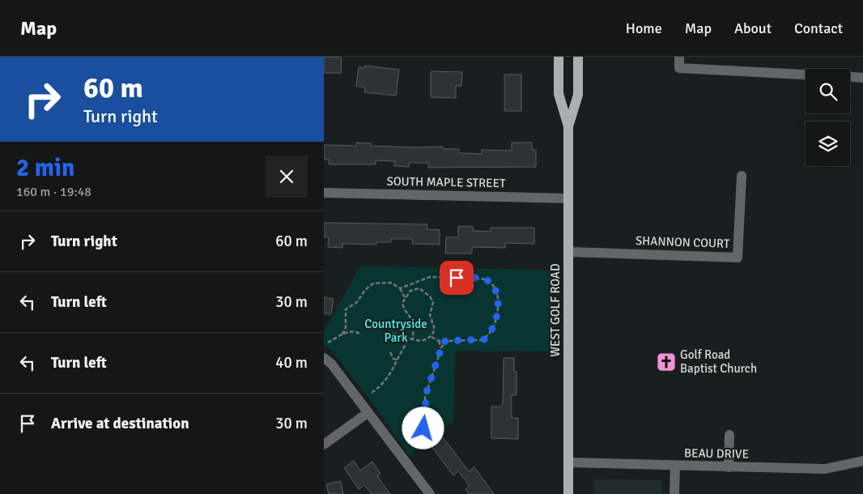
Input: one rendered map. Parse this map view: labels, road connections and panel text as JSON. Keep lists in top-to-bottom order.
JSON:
{
  "streets": {
    "main road": ["WEST GOLF ROAD"],
    "street": ["SOUTH MAPLE STREET", "SHANNON COURT", "BEAU DRIVE"]
  },
  "crossings": [
    ["SOUTH MAPLE STREET", "WEST GOLF ROAD"],
    ["SHANNON COURT", "WEST GOLF ROAD"],
    ["WEST GOLF ROAD", "BEAU DRIVE"]
  ],
  "parks": ["Countryside Park"],
  "places": {
    "church": ["Golf Road Baptist Church"]
  },
  "page": {
    "header": "Map",
    "nav": [
      "Home",
      "Map",
      "About",
      "Contact"
    ],
    "turn": ["60 m", "Turn right"],
    "heading": ["2 min", "160 m · 19:48"],
    "list": [
      {
        "name": "Turn right",
        "value": "60 m"
      },
      {
        "name": "Turn left",
        "value": "30 m"
      },
      {
        "name": "Turn left",
        "value": "40 m"
      },
      {
        "name": "Arrive at destination",
        "value": "30 m"
      }
    ]
  }
}
